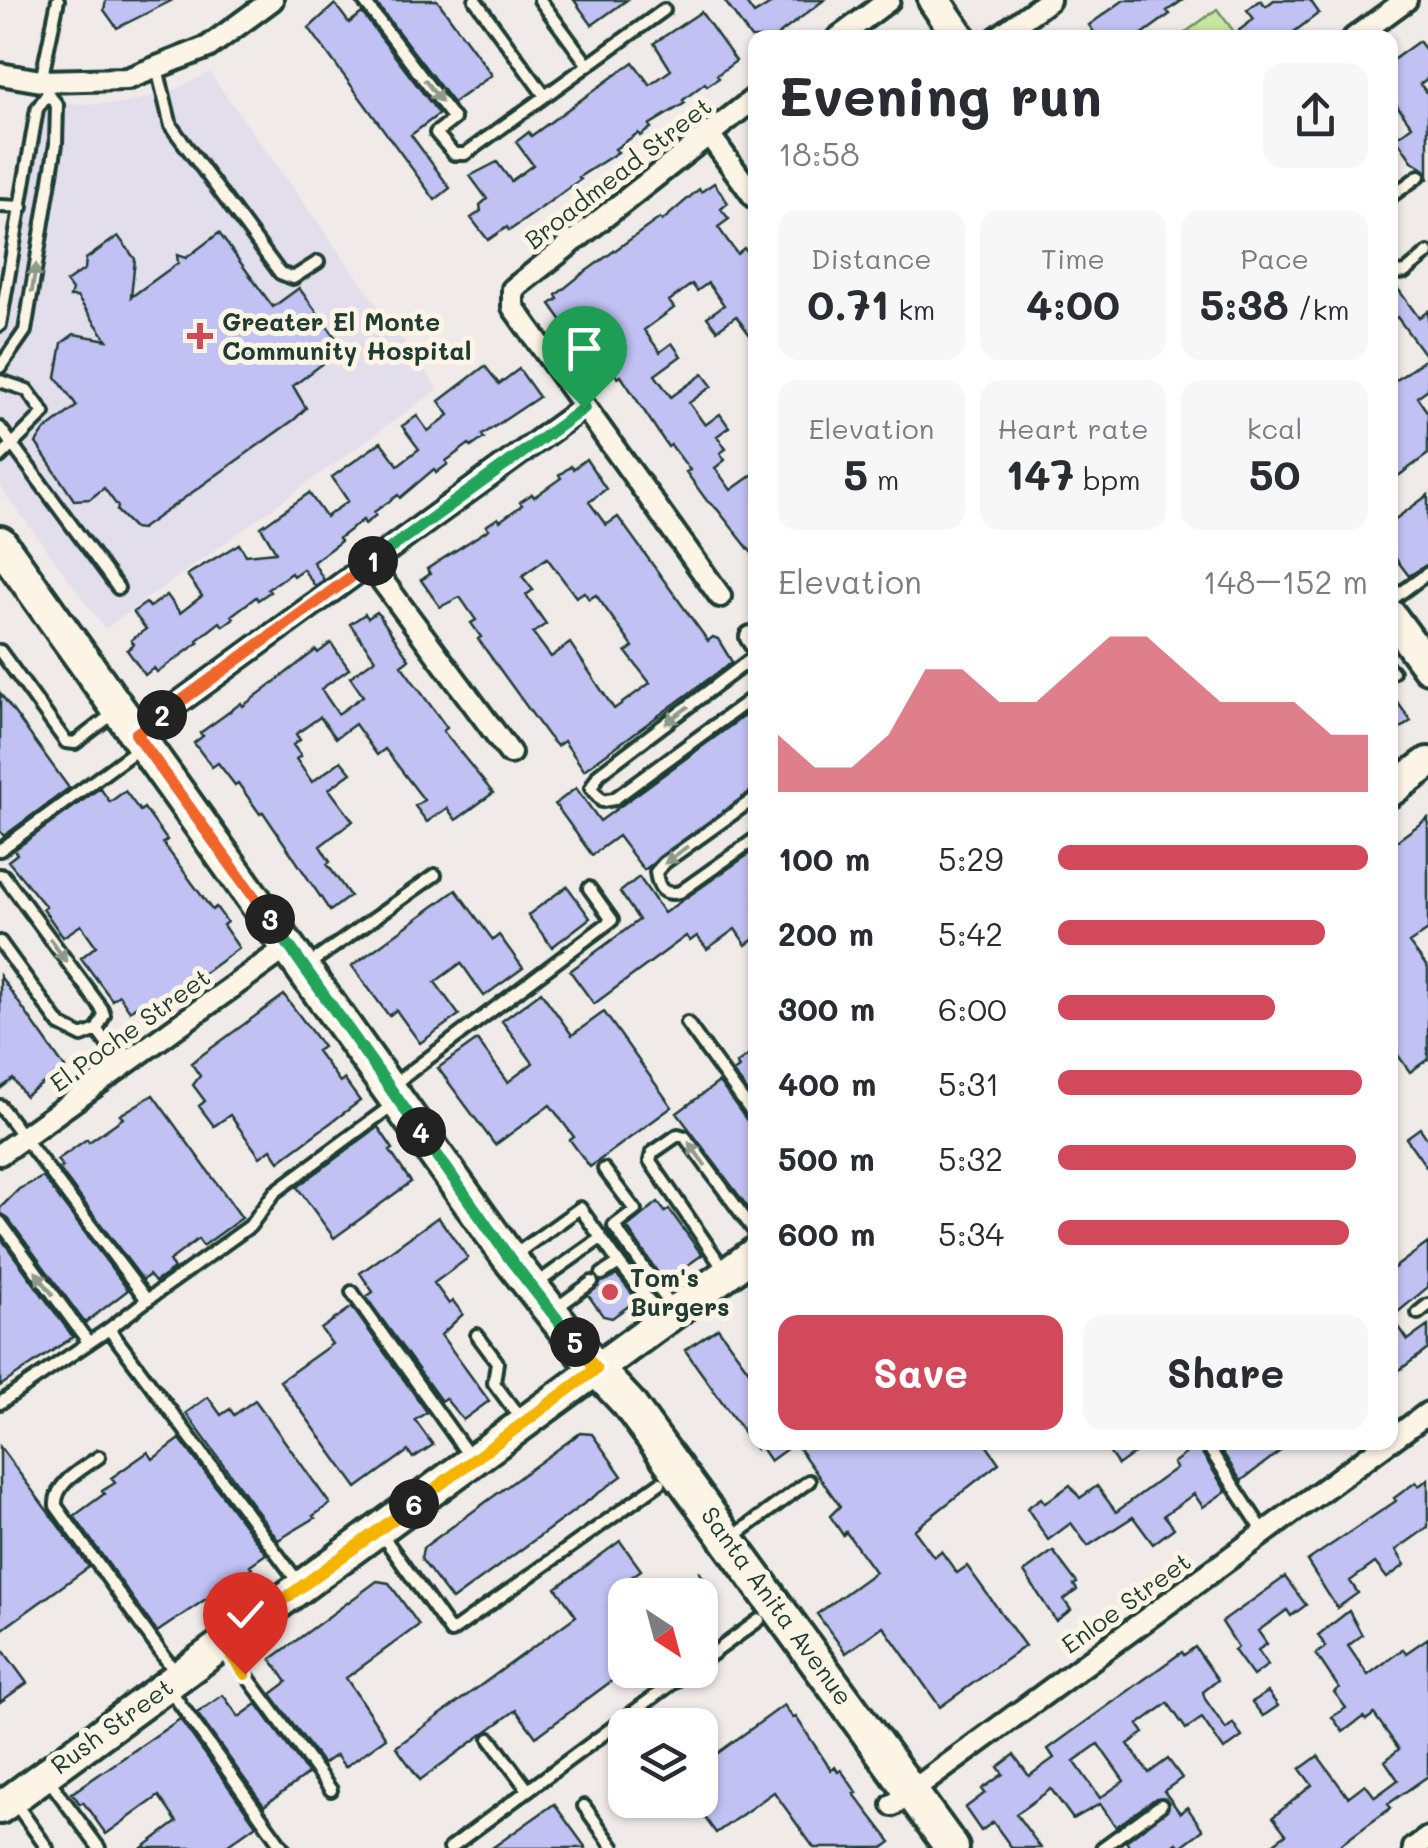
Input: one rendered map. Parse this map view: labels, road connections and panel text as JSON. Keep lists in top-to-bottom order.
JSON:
{
  "streets": {
    "main road": ["Santa Anita Avenue"],
    "street": [
      "Broadmead Street",
      "El Poche Street",
      "Enloe Street",
      "Rush Street"
    ]
  },
  "crossings": [
    ["El Poche Street", "Santa Anita Avenue"],
    ["Enloe Street", "Santa Anita Avenue"],
    ["Santa Anita Avenue", "Rush Street"]
  ],
  "places": {
    "health": ["Greater El Monte Community Hospital"],
    "other": ["Tom's Burgers"]
  },
  "north": "bottom right",
  "page": {
    "heading": ["Evening run", "18:58"],
    "stats": [
      ["Distance", "0.71 km"],
      ["Time", "4:00"],
      ["Pace", "5:38 /km"],
      ["Elevation", "5 m"],
      ["Heart rate", "147 bpm"],
      ["kcal", "50"]
    ],
    "pins": [
      "1",
      "2",
      "3",
      "4",
      "5",
      "6"
    ],
    "chart": ["Elevation", "148–152 m"],
    "list": [
      {
        "name": "100 m",
        "note": "5:29"
      },
      {
        "name": "200 m",
        "note": "5:42"
      },
      {
        "name": "300 m",
        "note": "6:00"
      },
      {
        "name": "400 m",
        "note": "5:31"
      },
      {
        "name": "500 m",
        "note": "5:32"
      },
      {
        "name": "600 m",
        "note": "5:34"
      }
    ],
    "buttons": ["Save", "Share"]
  }
}
